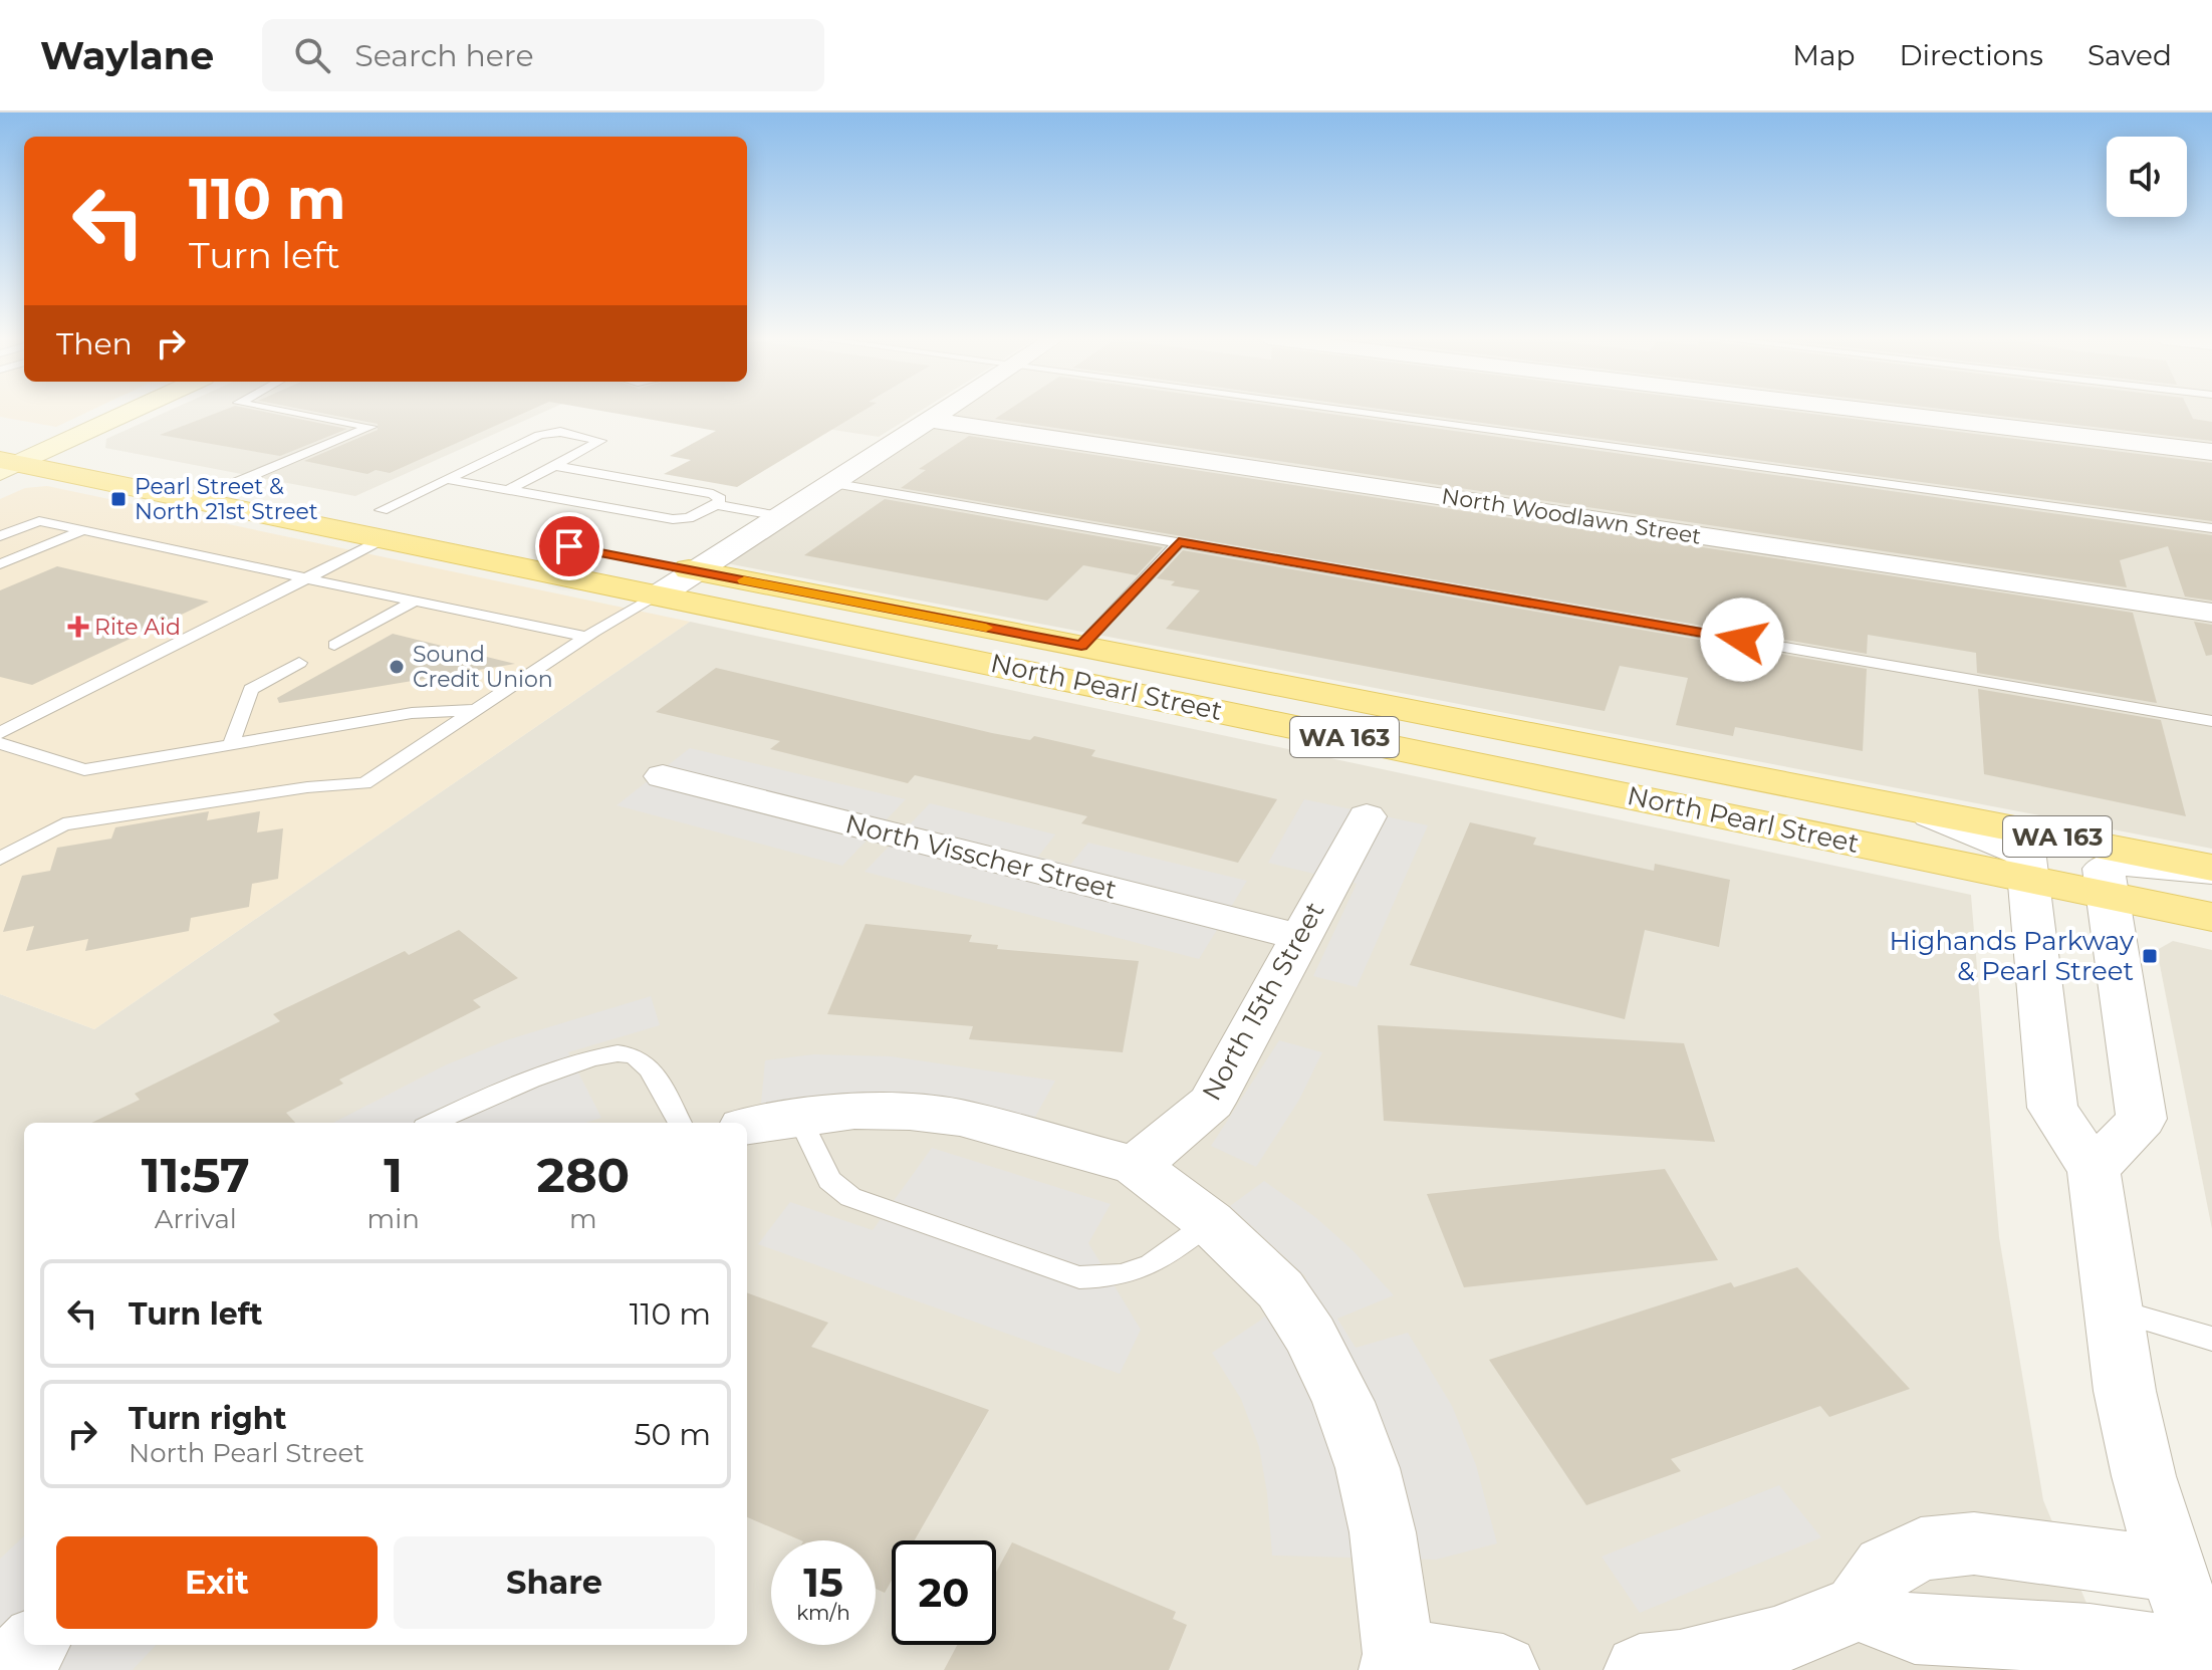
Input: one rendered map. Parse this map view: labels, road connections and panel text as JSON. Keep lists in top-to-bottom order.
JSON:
{
  "streets": {
    "main road": ["North Pearl Street", "WA 163"],
    "street": ["North Woodlawn Street", "North Visscher Street", "North 15th Street"]
  },
  "crossings": [
    ["North Visscher Street", "North 15th Street"]
  ],
  "places": {
    "transit": ["Pearl Street & North 21st Street", "Highands Parkway & Pearl Street"],
    "health": ["Rite Aid"],
    "other": ["Sound Credit Union"]
  },
  "page": {
    "header": "Waylane",
    "search": "Search here",
    "nav": ["Map", "Directions", "Saved"],
    "turn": ["110 m", "Turn left"],
    "then": "Then",
    "eta": [
      "11:57",
      "Arrival",
      "1",
      "min",
      "280",
      "m"
    ],
    "list": [
      {
        "name": "Turn left",
        "value": "110 m"
      },
      {
        "name": "Turn right",
        "note": "North Pearl Street",
        "value": "50 m"
      }
    ],
    "buttons": ["Exit", "Share"],
    "speed": "15 km/h",
    "limit": "20"
  }
}
